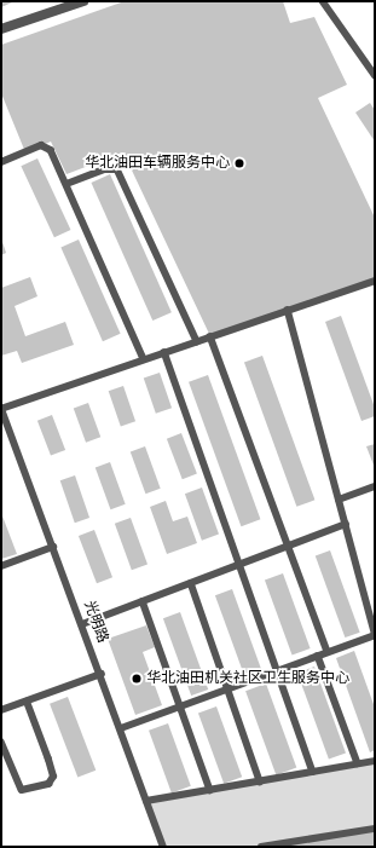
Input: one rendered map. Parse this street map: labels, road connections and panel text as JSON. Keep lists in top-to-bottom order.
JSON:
{
  "streets": {
    "lane": ["光明路"]
  },
  "places": ["华北油田车辆服务中心", "华北油田机关社区卫生服务中心"]
}
